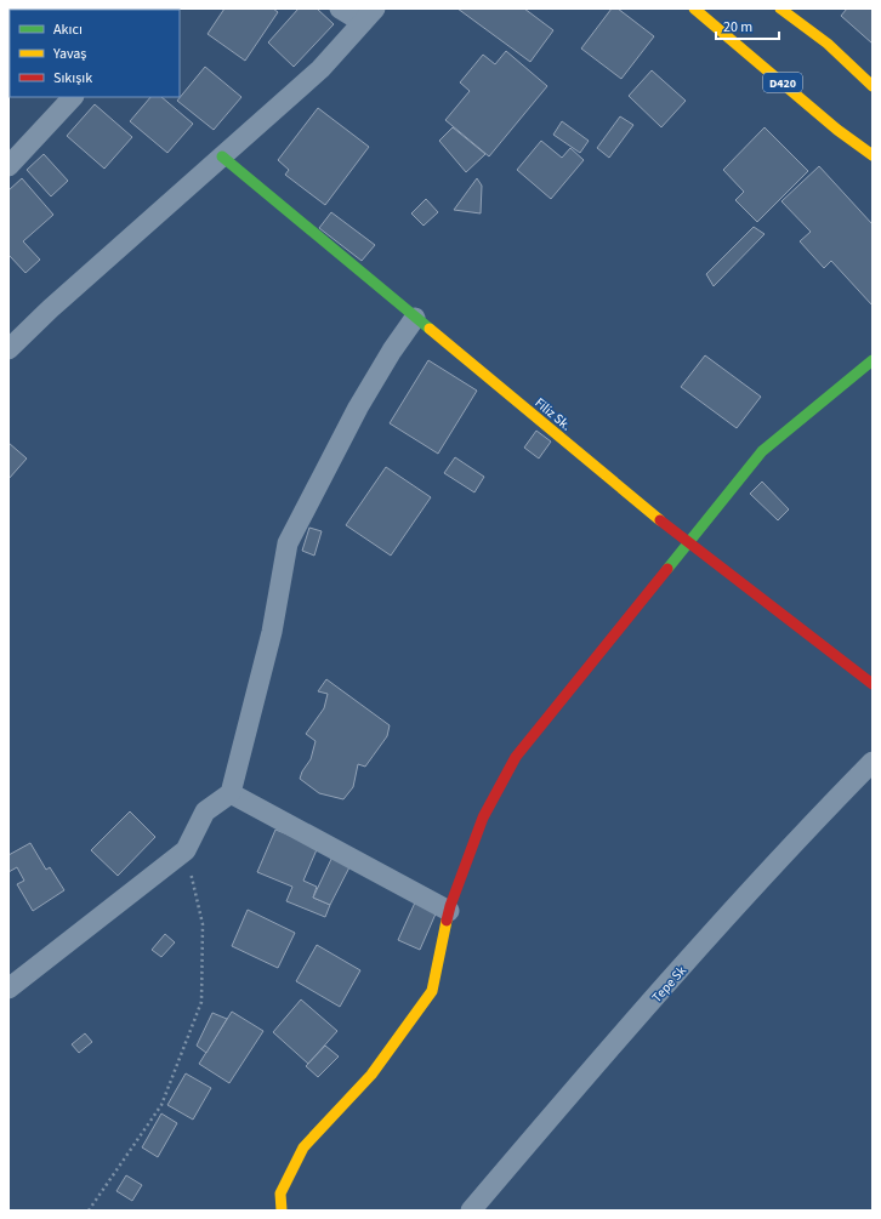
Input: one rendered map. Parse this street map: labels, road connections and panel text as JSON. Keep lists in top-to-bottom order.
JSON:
{
  "streets": {
    "main road": ["D420", "Filiz Sk."],
    "street": ["Tepe Sk"]
  },
  "legend": ["Akıcı", "Yavaş", "Sıkışık"],
  "scale_bar": "20 m"
}
